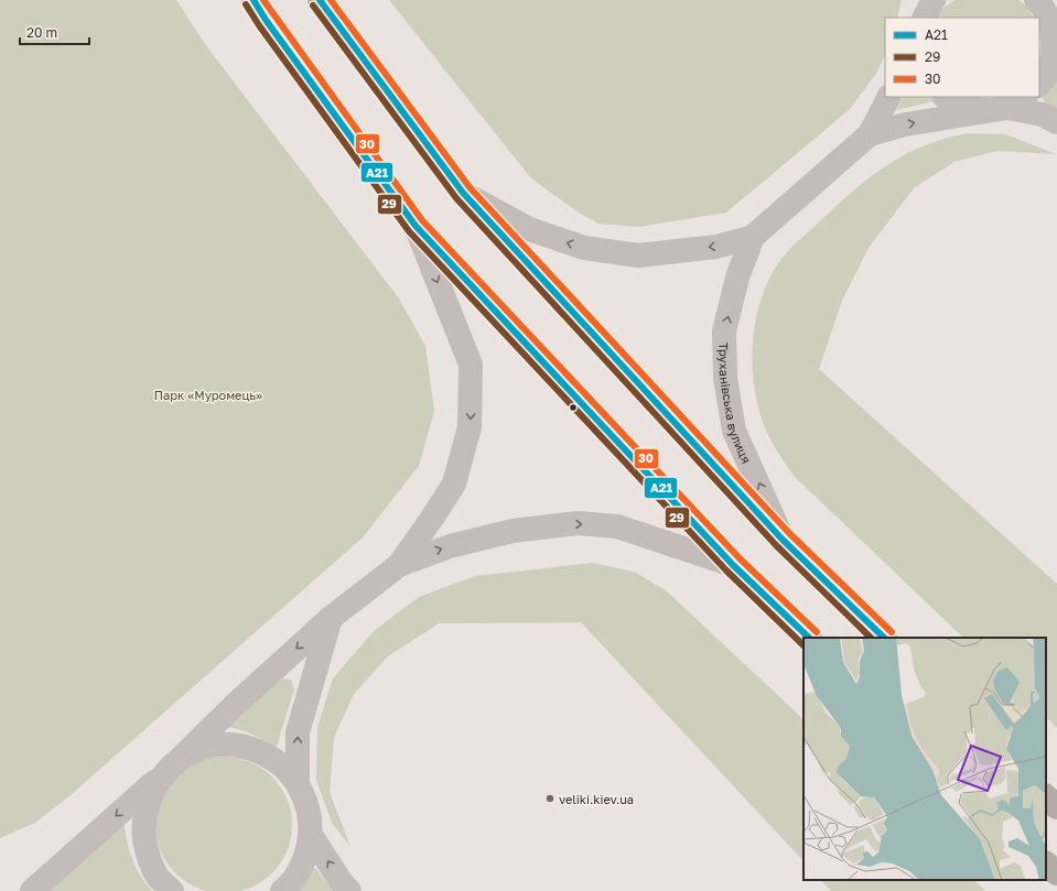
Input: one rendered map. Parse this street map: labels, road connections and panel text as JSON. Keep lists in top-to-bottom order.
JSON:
{
  "streets": {
    "street": ["Труханівська вулиця"]
  },
  "parks": ["Парк «Муромець»"],
  "places": ["veliki.kiev.ua"],
  "lines": ["transit line А21", "transit line 30", "transit line 29"],
  "legend": ["А21", "29", "30"],
  "scale_bar": "20 m"
}
